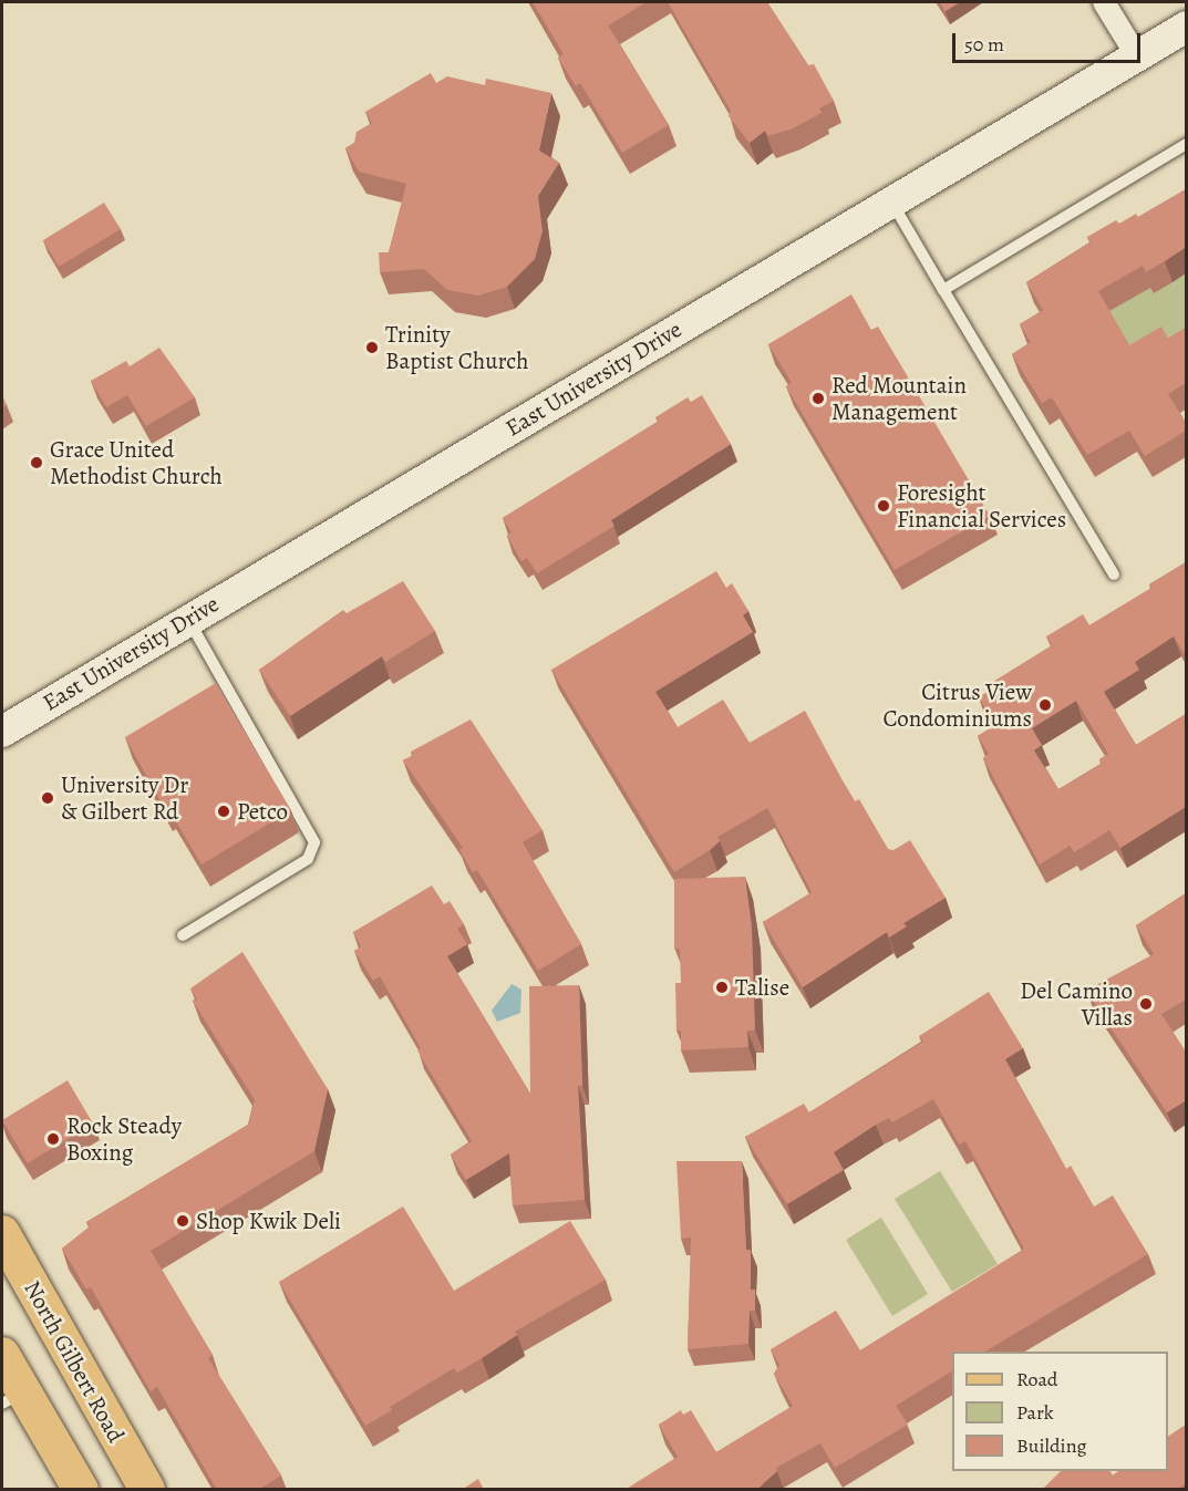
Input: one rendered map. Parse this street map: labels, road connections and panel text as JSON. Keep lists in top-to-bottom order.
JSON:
{
  "streets": {
    "main road": ["East University Drive", "North Gilbert Road"]
  },
  "places": [
    "Trinity Baptist Church",
    "Red Mountain Management",
    "Grace United Methodist Church",
    "Foresight Financial Services",
    "Citrus View Condominiums",
    "University Dr & Gilbert Rd",
    "Petco",
    "Talise",
    "Del Camino Villas",
    "Rock Steady Boxing",
    "Shop Kwik Deli"
  ],
  "legend": ["Road", "Park", "Building"],
  "scale_bar": "50 m"
}
